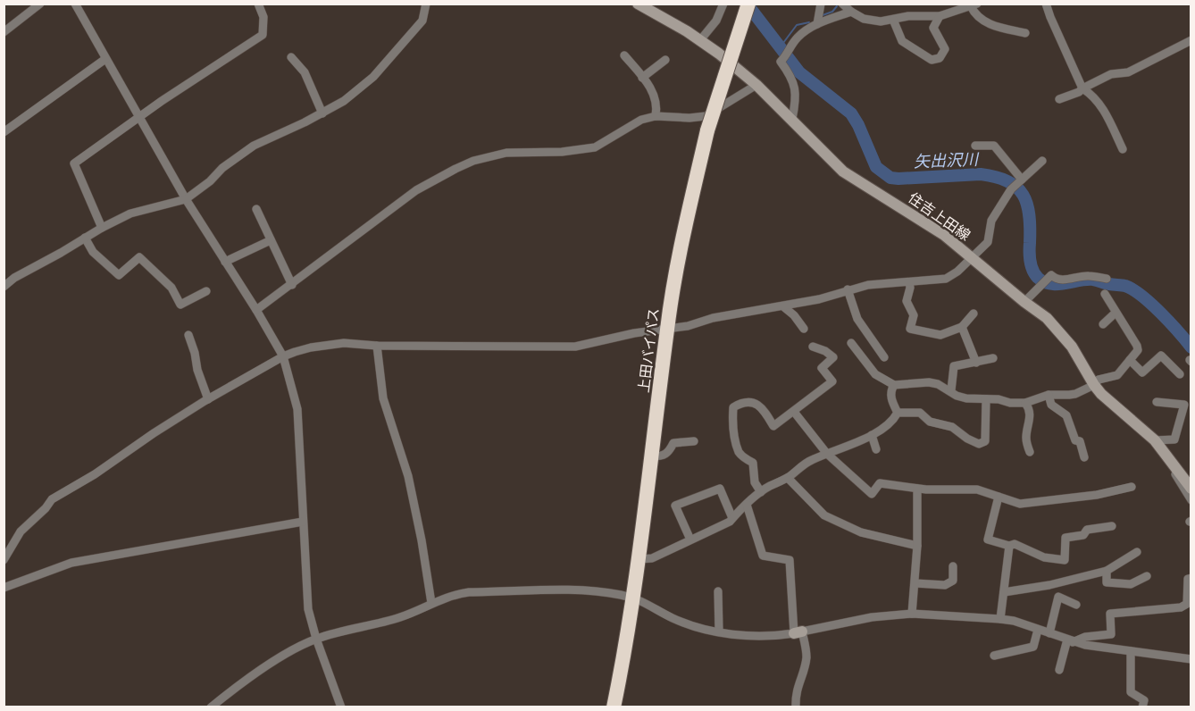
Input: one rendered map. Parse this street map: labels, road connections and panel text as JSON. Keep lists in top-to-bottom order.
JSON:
{
  "streets": {
    "highway": ["上田バイパス"],
    "main road": ["住吉上田線"]
  },
  "water": ["矢出沢川"]
}
